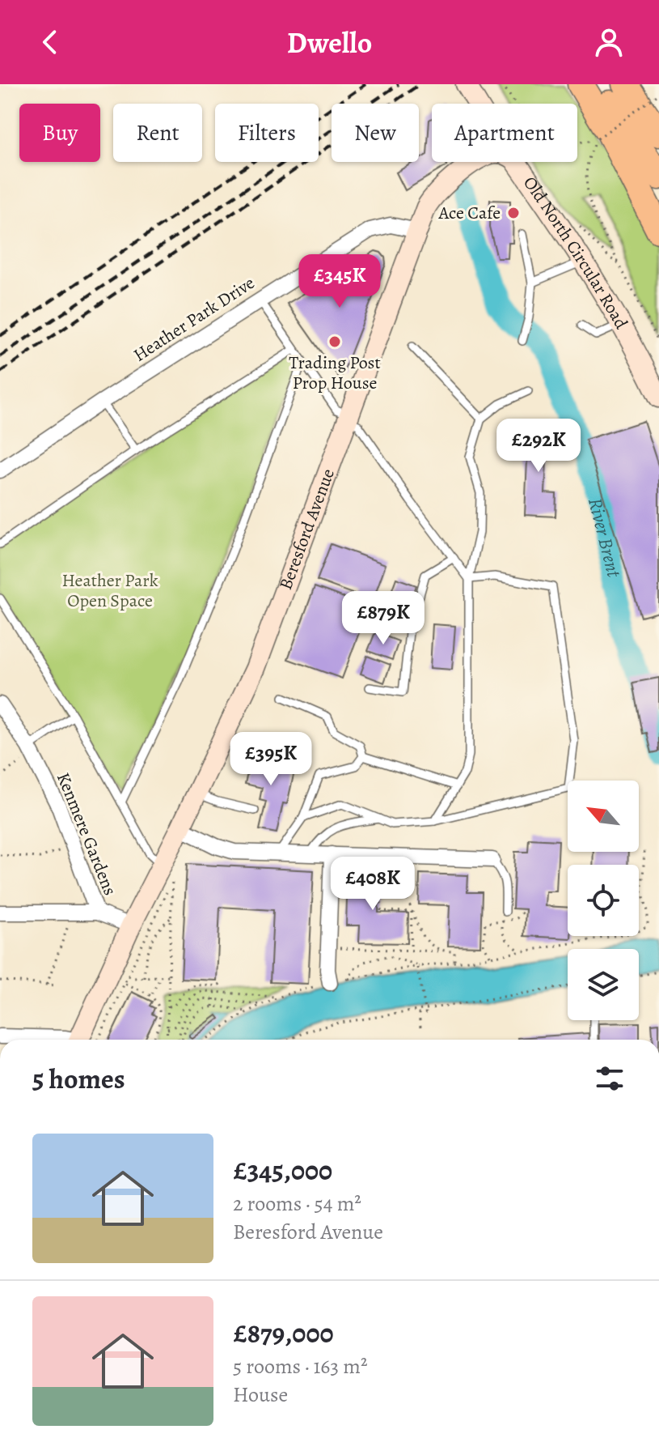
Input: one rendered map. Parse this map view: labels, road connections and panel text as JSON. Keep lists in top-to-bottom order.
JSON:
{
  "streets": {
    "street": [
      "Old North Circular Road",
      "Heather Park Drive",
      "Beresford Avenue",
      "Kenmere Gardens"
    ]
  },
  "crossings": [
    ["Heather Park Drive", "Beresford Avenue"]
  ],
  "water": ["River Brent"],
  "parks": ["Heather Park Open Space"],
  "places": ["Ace Cafe", "Trading Post Prop House"],
  "north": "top left",
  "page": {
    "header": "Dwello",
    "chip": [
      "Buy",
      "Rent",
      "Filters",
      "New",
      "Apartment"
    ],
    "price": [
      "£345K",
      "£292K",
      "£879K",
      "£395K",
      "£408K"
    ],
    "heading": "5 homes",
    "list": [
      {
        "name": "£345,000",
        "note": "2 rooms · 54 m² · Beresford Avenue"
      },
      {
        "name": "£879,000",
        "note": "5 rooms · 163 m² · House"
      }
    ]
  }
}
